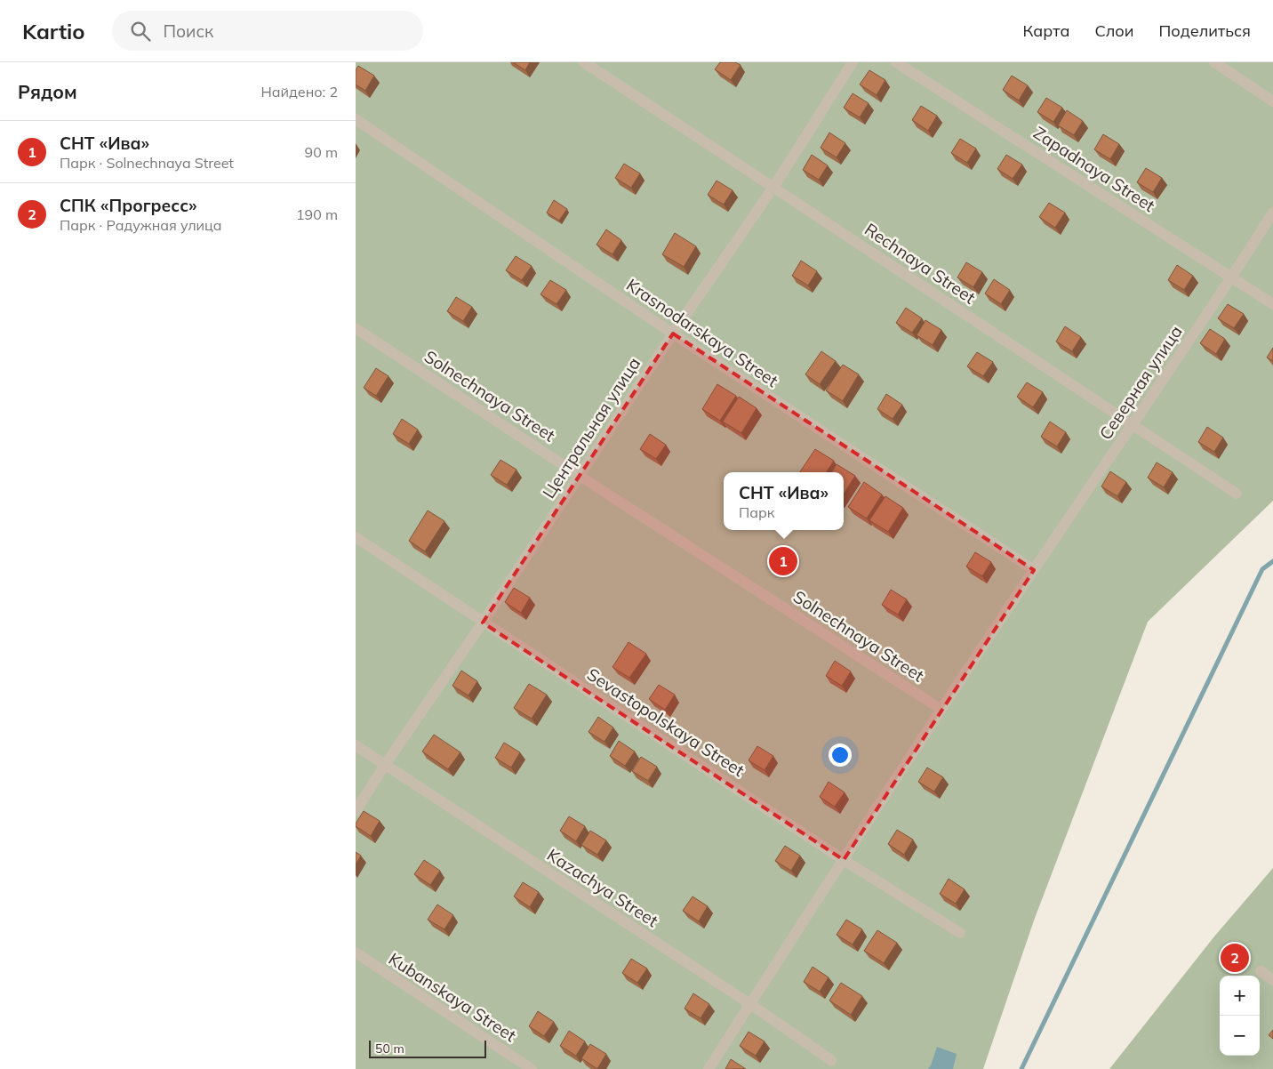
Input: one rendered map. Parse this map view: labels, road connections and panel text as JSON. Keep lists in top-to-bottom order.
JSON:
{
  "streets": {
    "street": [
      "Zapadnaya Street",
      "Rechnaya Street",
      "Krasnodarskaya Street",
      "Северная улица",
      "Solnechnaya Street",
      "Центральная улица",
      "Sevastopolskaya Street",
      "Kazachya Street",
      "Kubanskaya Street"
    ]
  },
  "crossings": [
    ["Zapadnaya Street", "Северная улица"],
    ["Rechnaya Street", "Северная улица"],
    ["Rechnaya Street", "Центральная улица"],
    ["Krasnodarskaya Street", "Северная улица"],
    ["Krasnodarskaya Street", "Центральная улица"],
    ["Северная улица", "Solnechnaya Street"],
    ["Северная улица", "Sevastopolskaya Street"],
    ["Северная улица", "Kazachya Street"],
    ["Solnechnaya Street", "Центральная улица"],
    ["Центральная улица", "Sevastopolskaya Street"],
    ["Центральная улица", "Kazachya Street"]
  ],
  "scale_bar": "50 m",
  "page": {
    "header": "Kartio",
    "search": "Поиск",
    "nav": ["Карта", "Слои", "Поделиться"],
    "heading": ["Рядом", "Найдено: 2"],
    "list": [
      {
        "mark": "1",
        "name": "СНТ «Ива»",
        "note": "Парк · Solnechnaya Street",
        "value": "90 m"
      },
      {
        "mark": "2",
        "name": "СПК «Прогресс»",
        "note": "Парк · Радужная улица",
        "value": "190 m"
      }
    ],
    "popup": ["СНТ «Ива»", "Парк"],
    "pins": ["1", "2"],
    "map_buttons": ["+", "−"],
    "scale": "50 m"
  }
}
